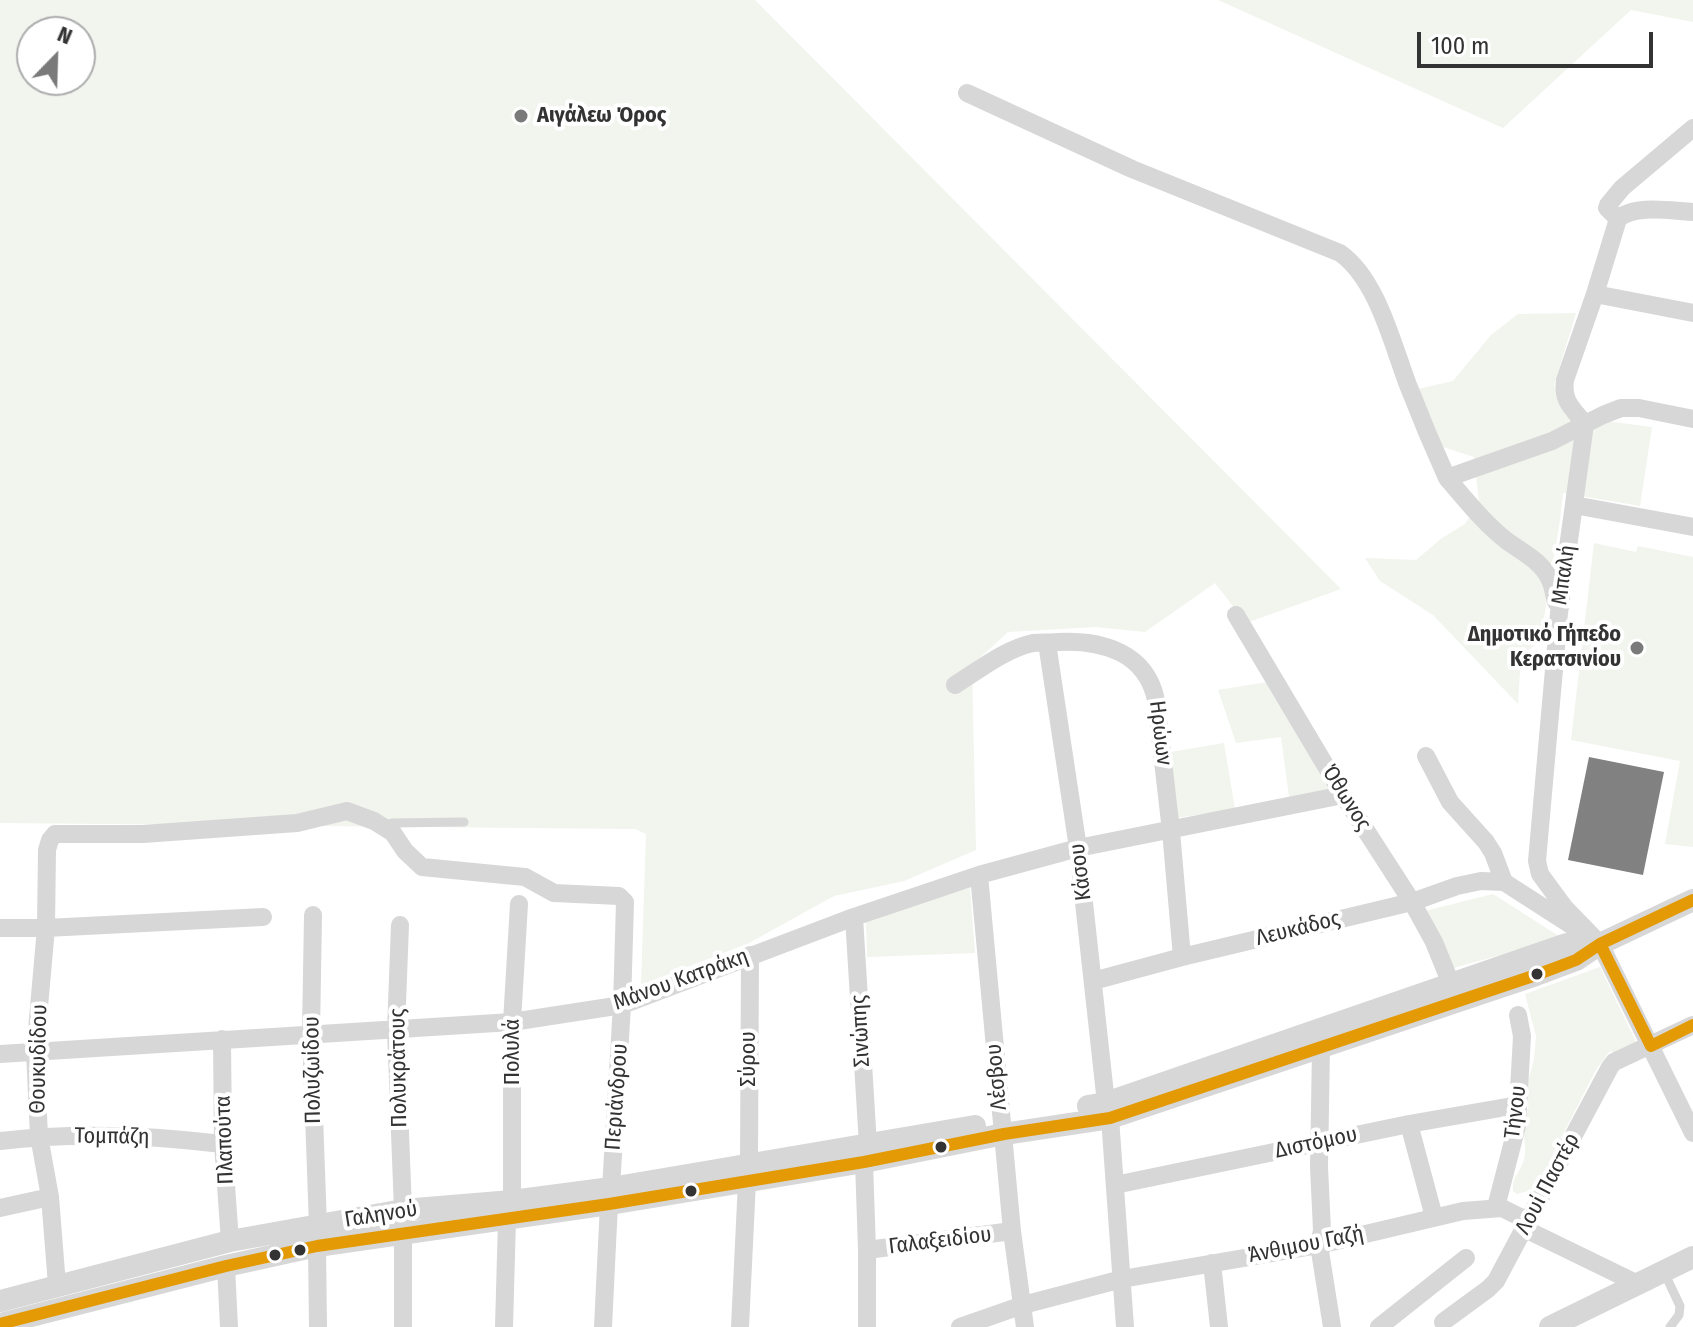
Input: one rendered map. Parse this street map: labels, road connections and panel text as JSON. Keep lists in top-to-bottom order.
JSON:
{
  "streets": {
    "street": [
      "Μπαλή",
      "Ηρώων",
      "Όθωνος",
      "Κάσου",
      "Λευκάδος",
      "Μάνου Κατράκη",
      "Σινώπης",
      "Πολυλά",
      "Θουκυδίδου",
      "Σύρου",
      "Πολυκράτους",
      "Πολυζωίδου",
      "Λέσβου",
      "Περιάνδρου",
      "Τήνου",
      "Τομπάζη",
      "Πλαπούτα",
      "Διστόμου",
      "Λουί Παστέρ",
      "Γαληνού",
      "Γαλαξειδίου",
      "Άνθιμου Γαζή"
    ]
  },
  "crossings": [
    ["Μπαλή", "Λουί Παστέρ"],
    ["Μπαλή", "Γαληνού"],
    ["Ηρώων", "Κάσου"],
    ["Ηρώων", "Λευκάδος"],
    ["Ηρώων", "Μάνου Κατράκη"],
    ["Όθωνος", "Λευκάδος"],
    ["Όθωνος", "Μάνου Κατράκη"],
    ["Όθωνος", "Γαληνού"],
    ["Κάσου", "Λευκάδος"],
    ["Κάσου", "Μάνου Κατράκη"],
    ["Κάσου", "Διστόμου"],
    ["Κάσου", "Γαληνού"],
    ["Κάσου", "Άνθιμου Γαζή"],
    ["Μάνου Κατράκη", "Σινώπης"],
    ["Μάνου Κατράκη", "Πολυλά"],
    ["Μάνου Κατράκη", "Θουκυδίδου"],
    ["Μάνου Κατράκη", "Σύρου"],
    ["Μάνου Κατράκη", "Πολυκράτους"],
    ["Μάνου Κατράκη", "Πολυζωίδου"],
    ["Μάνου Κατράκη", "Λέσβου"],
    ["Μάνου Κατράκη", "Περιάνδρου"],
    ["Μάνου Κατράκη", "Πλαπούτα"],
    ["Σινώπης", "Γαληνού"],
    ["Σινώπης", "Γαλαξειδίου"],
    ["Πολυλά", "Γαληνού"],
    ["Θουκυδίδου", "Τομπάζη"],
    ["Θουκυδίδου", "Γαληνού"],
    ["Σύρου", "Γαληνού"],
    ["Πολυκράτους", "Γαληνού"],
    ["Πολυζωίδου", "Γαληνού"],
    ["Λέσβου", "Γαληνού"],
    ["Λέσβου", "Γαλαξειδίου"],
    ["Λέσβου", "Άνθιμου Γαζή"],
    ["Περιάνδρου", "Γαληνού"],
    ["Τήνου", "Διστόμου"],
    ["Τήνου", "Άνθιμου Γαζή"],
    ["Τομπάζη", "Πλαπούτα"],
    ["Πλαπούτα", "Γαληνού"]
  ],
  "places": ["Αιγάλεω Όρος", "Δημοτικό Γήπεδο Κερατσινίου"],
  "scale_bar": "100 m",
  "north": "top right"
}
